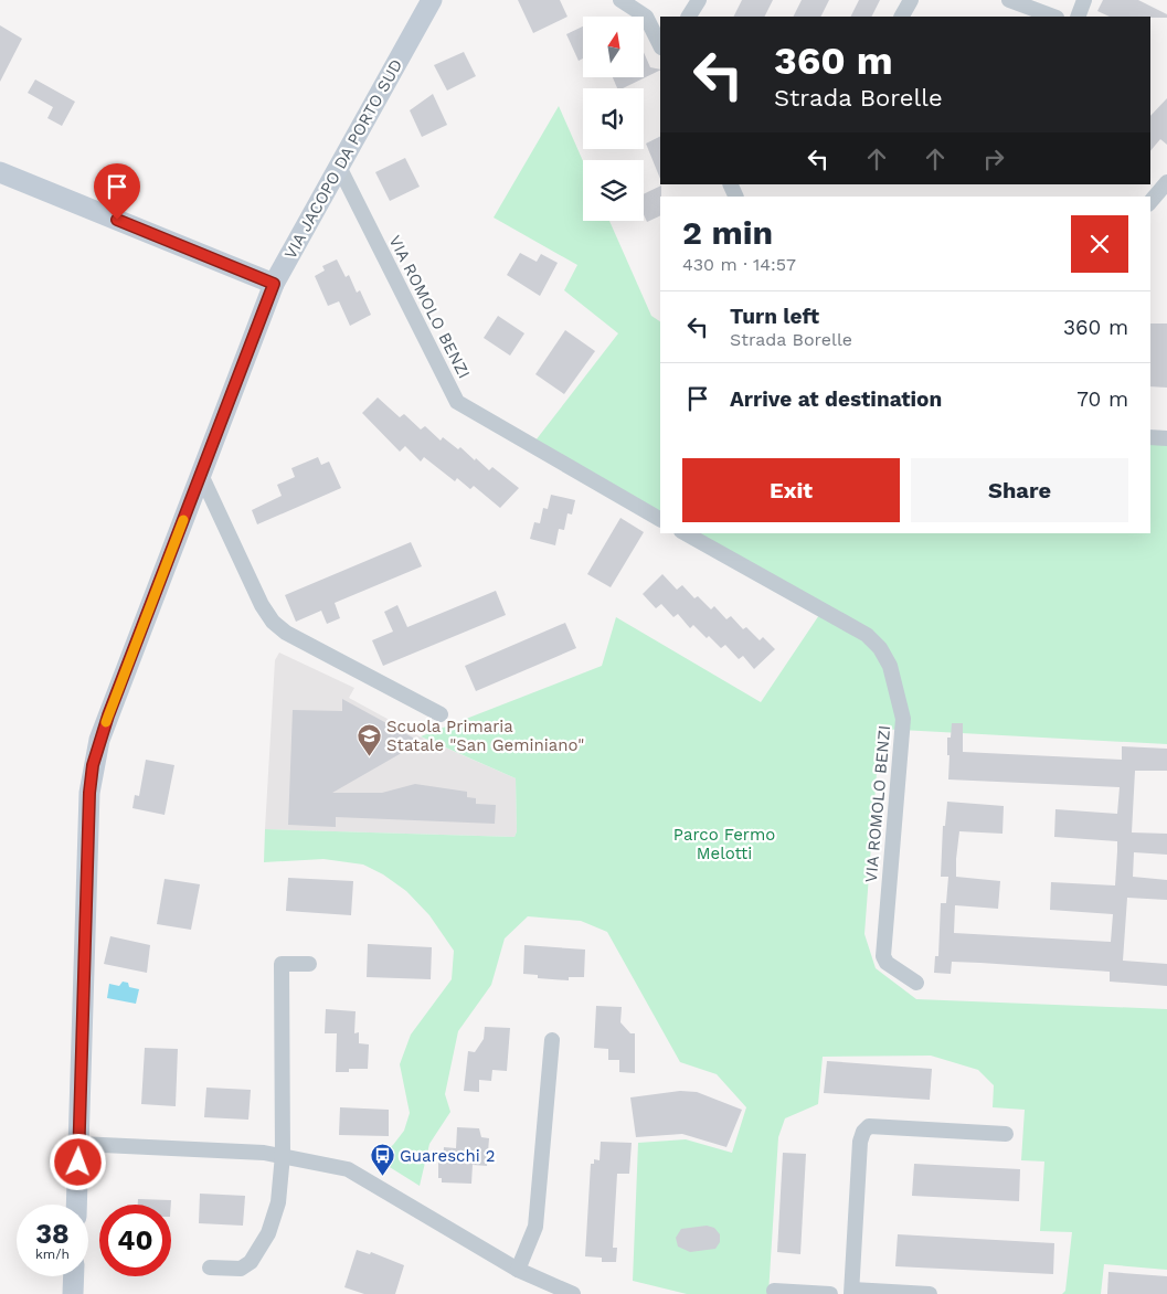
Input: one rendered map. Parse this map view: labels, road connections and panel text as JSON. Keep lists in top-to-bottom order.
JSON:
{
  "streets": {
    "street": ["VIA JACOPO DA PORTO SUD", "VIA ROMOLO BENZI"]
  },
  "crossings": [
    ["VIA JACOPO DA PORTO SUD", "VIA ROMOLO BENZI"]
  ],
  "parks": ["Parco Fermo Melotti"],
  "places": {
    "school or university": ["Scuola Primaria Statale \"San Geminiano\""],
    "bus stop": ["Guareschi 2"]
  },
  "north": "top",
  "page": {
    "turn": ["360 m", "Strada Borelle"],
    "heading": ["2 min", "430 m · 14:57"],
    "list": [
      {
        "name": "Turn left",
        "note": "Strada Borelle",
        "value": "360 m"
      },
      {
        "name": "Arrive at destination",
        "value": "70 m"
      }
    ],
    "buttons": ["Exit", "Share"],
    "speed": "38 km/h",
    "limit": "40"
  }
}
